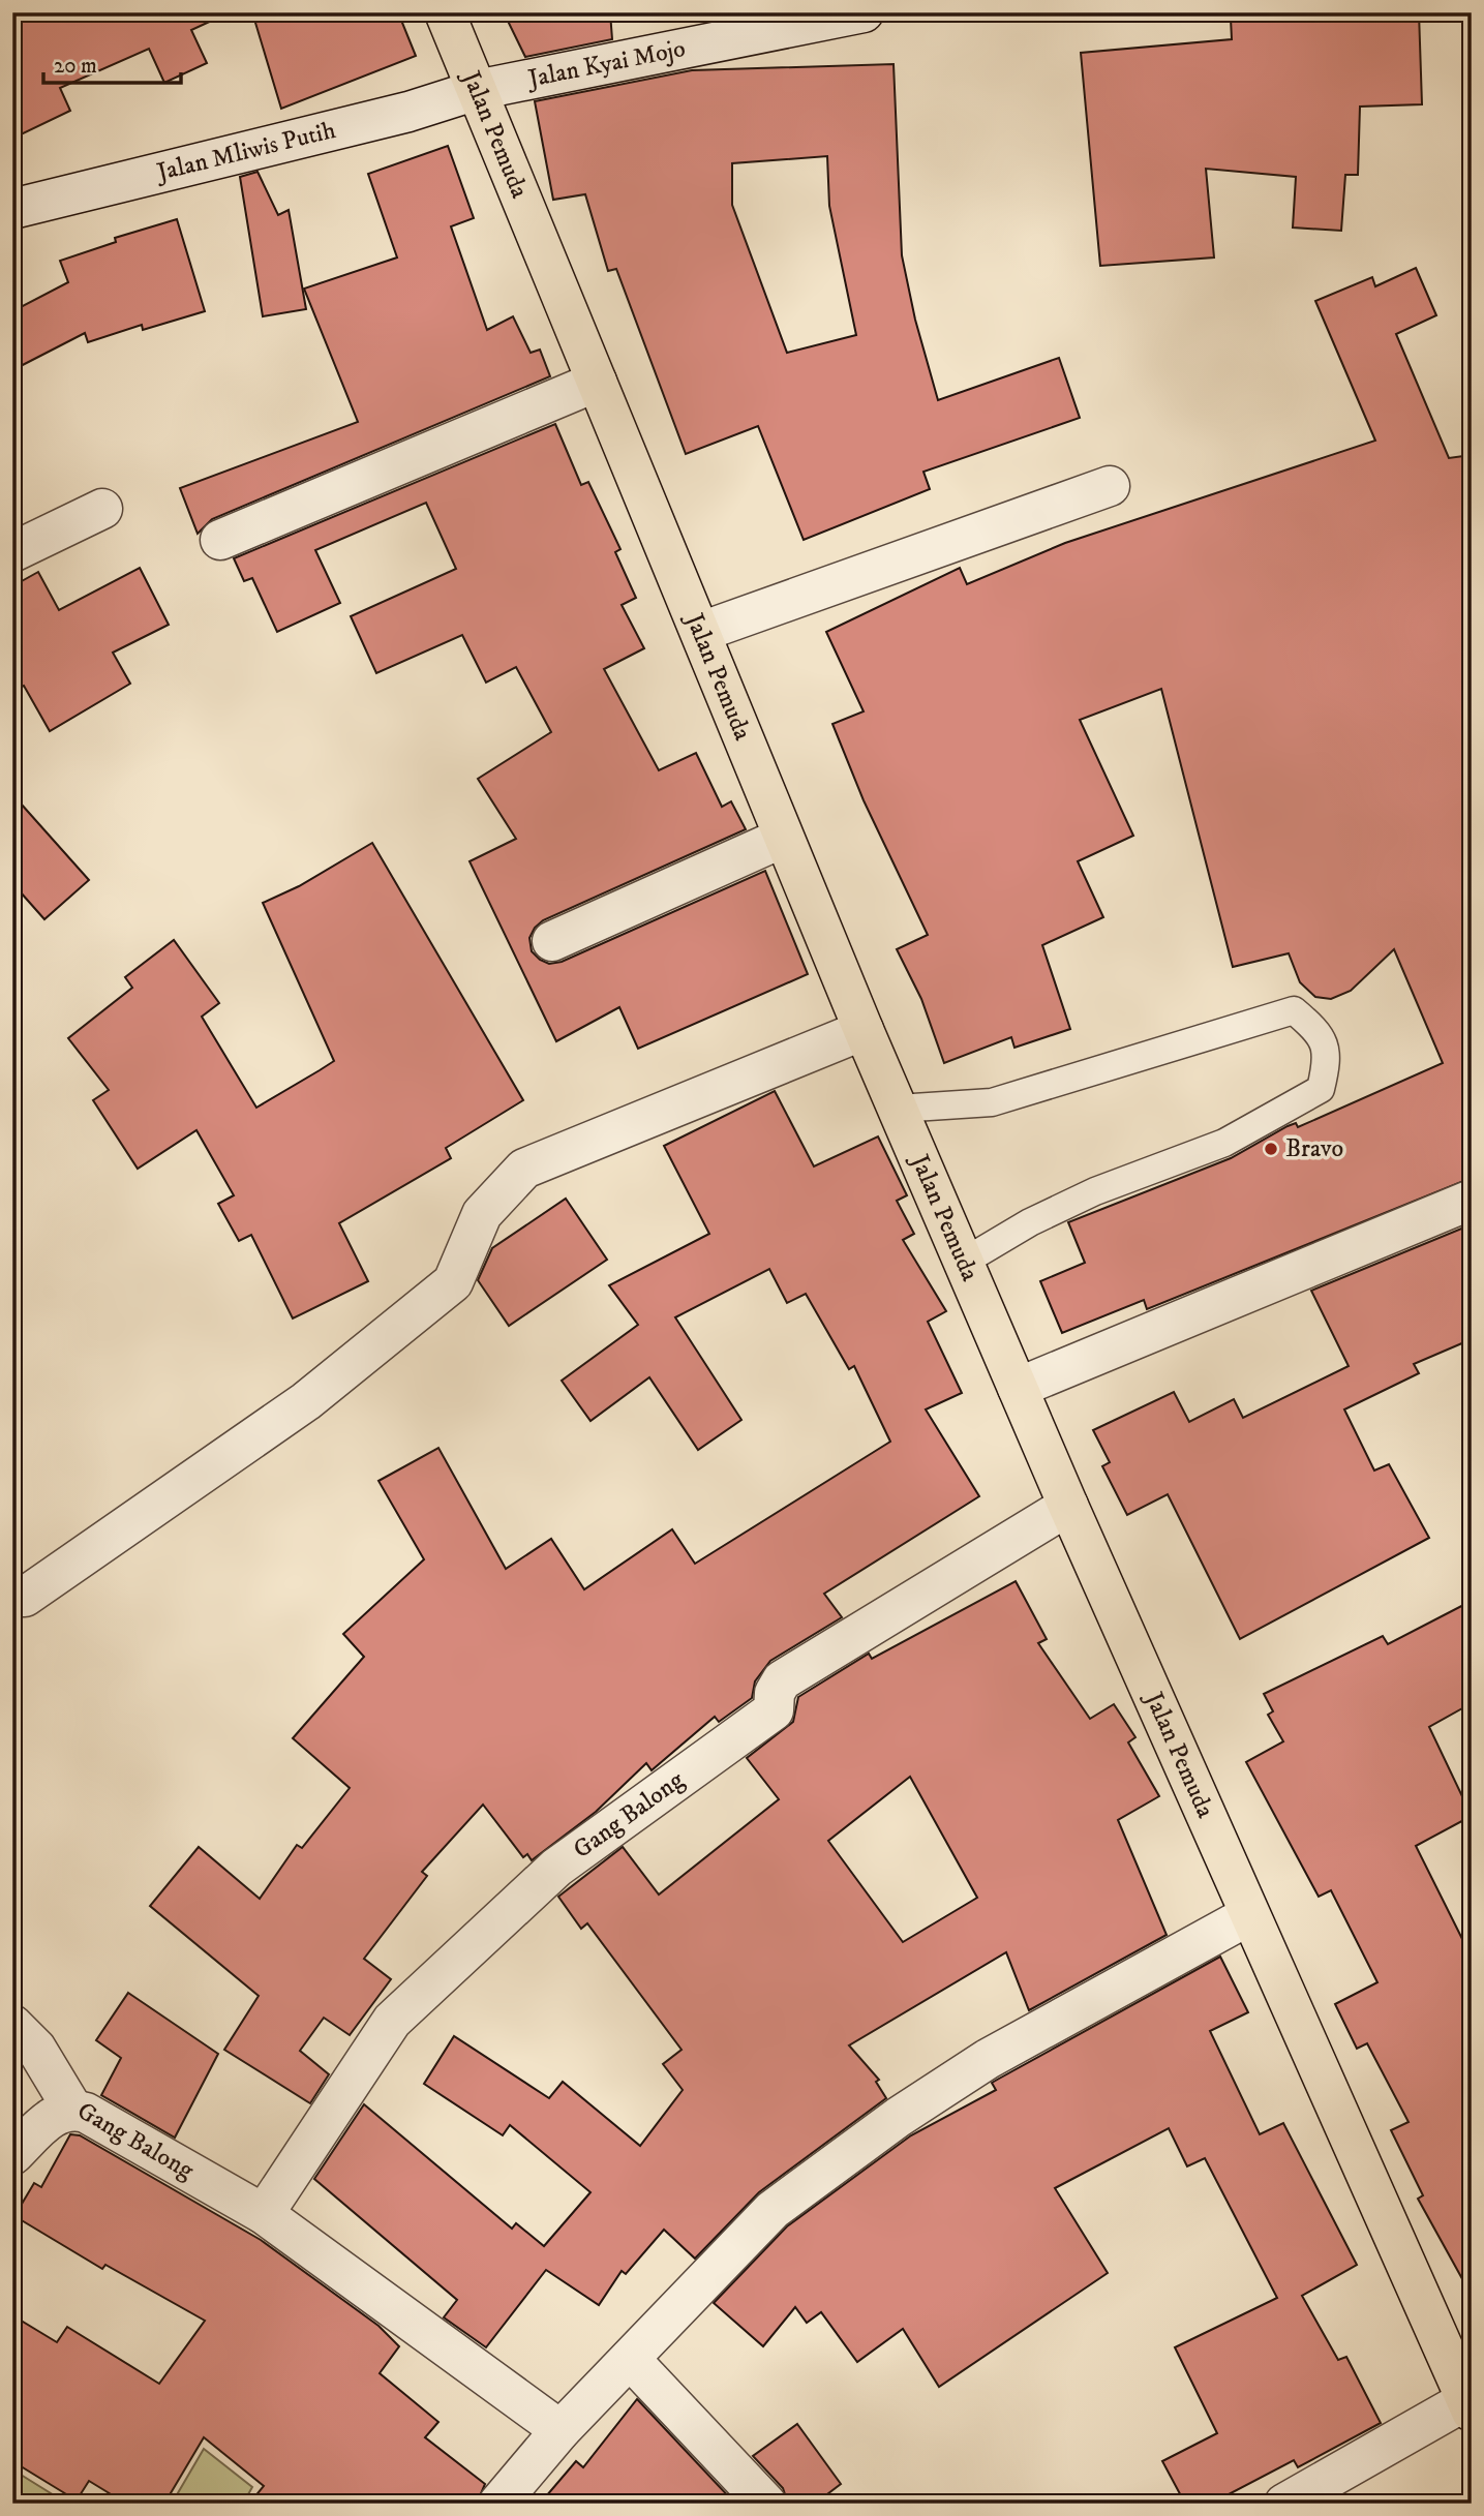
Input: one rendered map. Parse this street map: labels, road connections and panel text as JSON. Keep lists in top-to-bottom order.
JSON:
{
  "streets": {
    "main road": ["Jalan Pemuda"],
    "street": ["Jalan Kyai Mojo", "Jalan Mliwis Putih", "Gang Balong"]
  },
  "crossings": [
    ["Jalan Kyai Mojo", "Jalan Pemuda"],
    ["Jalan Kyai Mojo", "Jalan Mliwis Putih"],
    ["Jalan Pemuda", "Jalan Mliwis Putih"],
    ["Jalan Pemuda", "Gang Balong"]
  ],
  "places": ["Bravo"],
  "scale_bar": "20 m"
}
